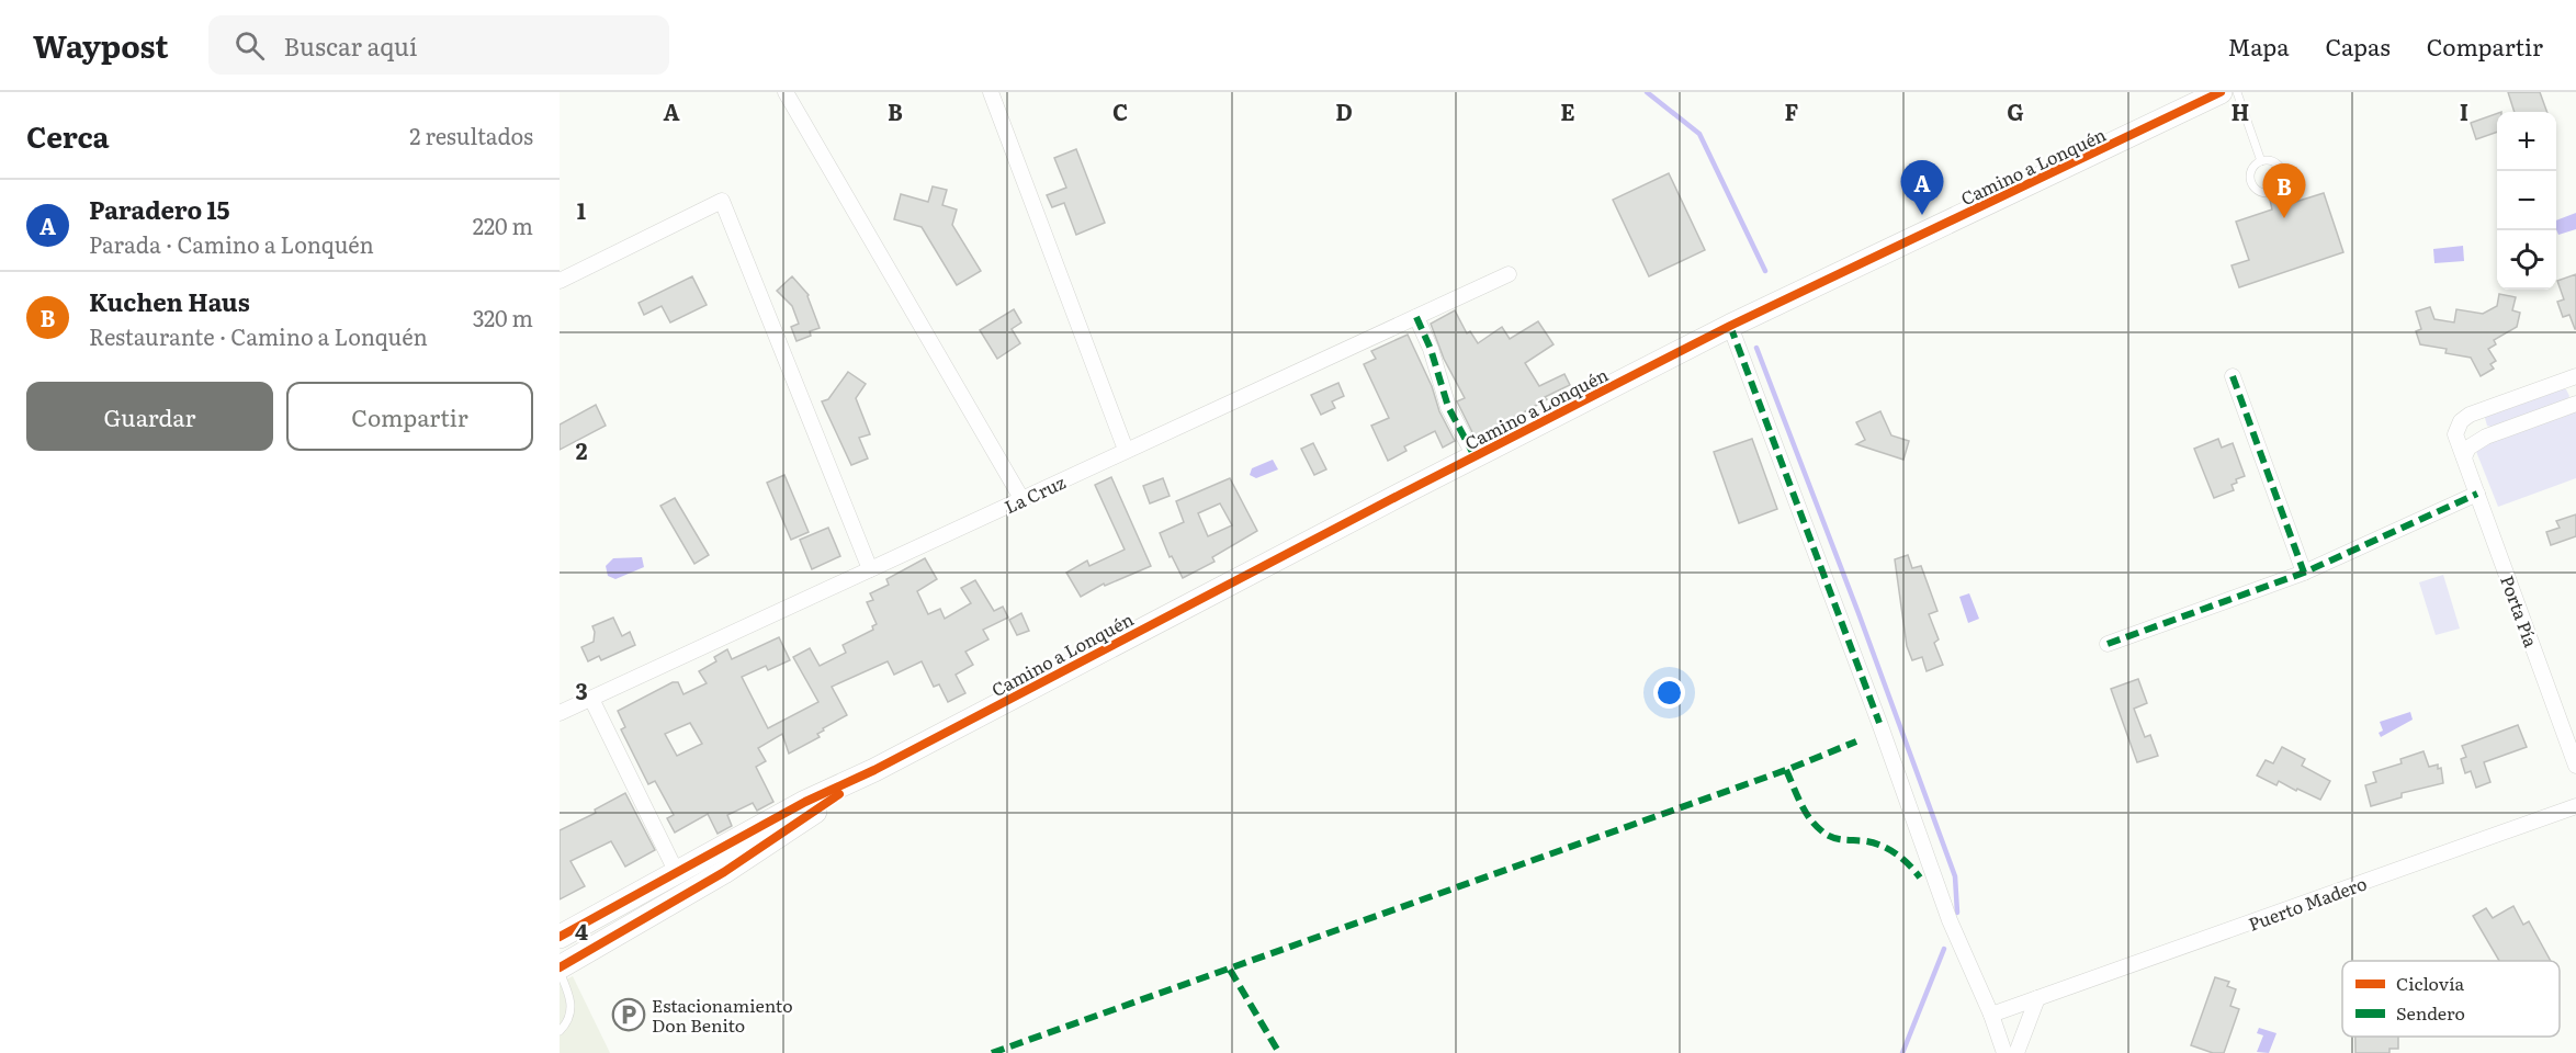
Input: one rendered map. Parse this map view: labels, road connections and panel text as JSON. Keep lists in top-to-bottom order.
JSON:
{
  "streets": {
    "main road": ["Camino a Lonquén"],
    "street": ["La Cruz", "Porta Pía", "Puerto Madero"]
  },
  "places": {
    "parking": ["Estacionamiento Don Benito"]
  },
  "legend": ["Ciclovía", "Sendero"],
  "page": {
    "header": "Waypost",
    "search": "Buscar aquí",
    "nav": ["Mapa", "Capas", "Compartir"],
    "heading": ["Cerca", "2 resultados"],
    "map_buttons": ["+", "−"],
    "pins": ["A", "B"],
    "list": [
      {
        "mark": "A",
        "name": "Paradero 15",
        "note": "Parada · Camino a Lonquén",
        "value": "220 m"
      },
      {
        "mark": "B",
        "name": "Kuchen Haus",
        "note": "Restaurante · Camino a Lonquén",
        "value": "320 m"
      }
    ],
    "buttons": ["Guardar", "Compartir"]
  },
  "grid": {
    "columns": [
      "A",
      "B",
      "C",
      "D",
      "E",
      "F",
      "G",
      "H",
      "I"
    ],
    "rows": [
      "1",
      "2",
      "3",
      "4"
    ]
  }
}
